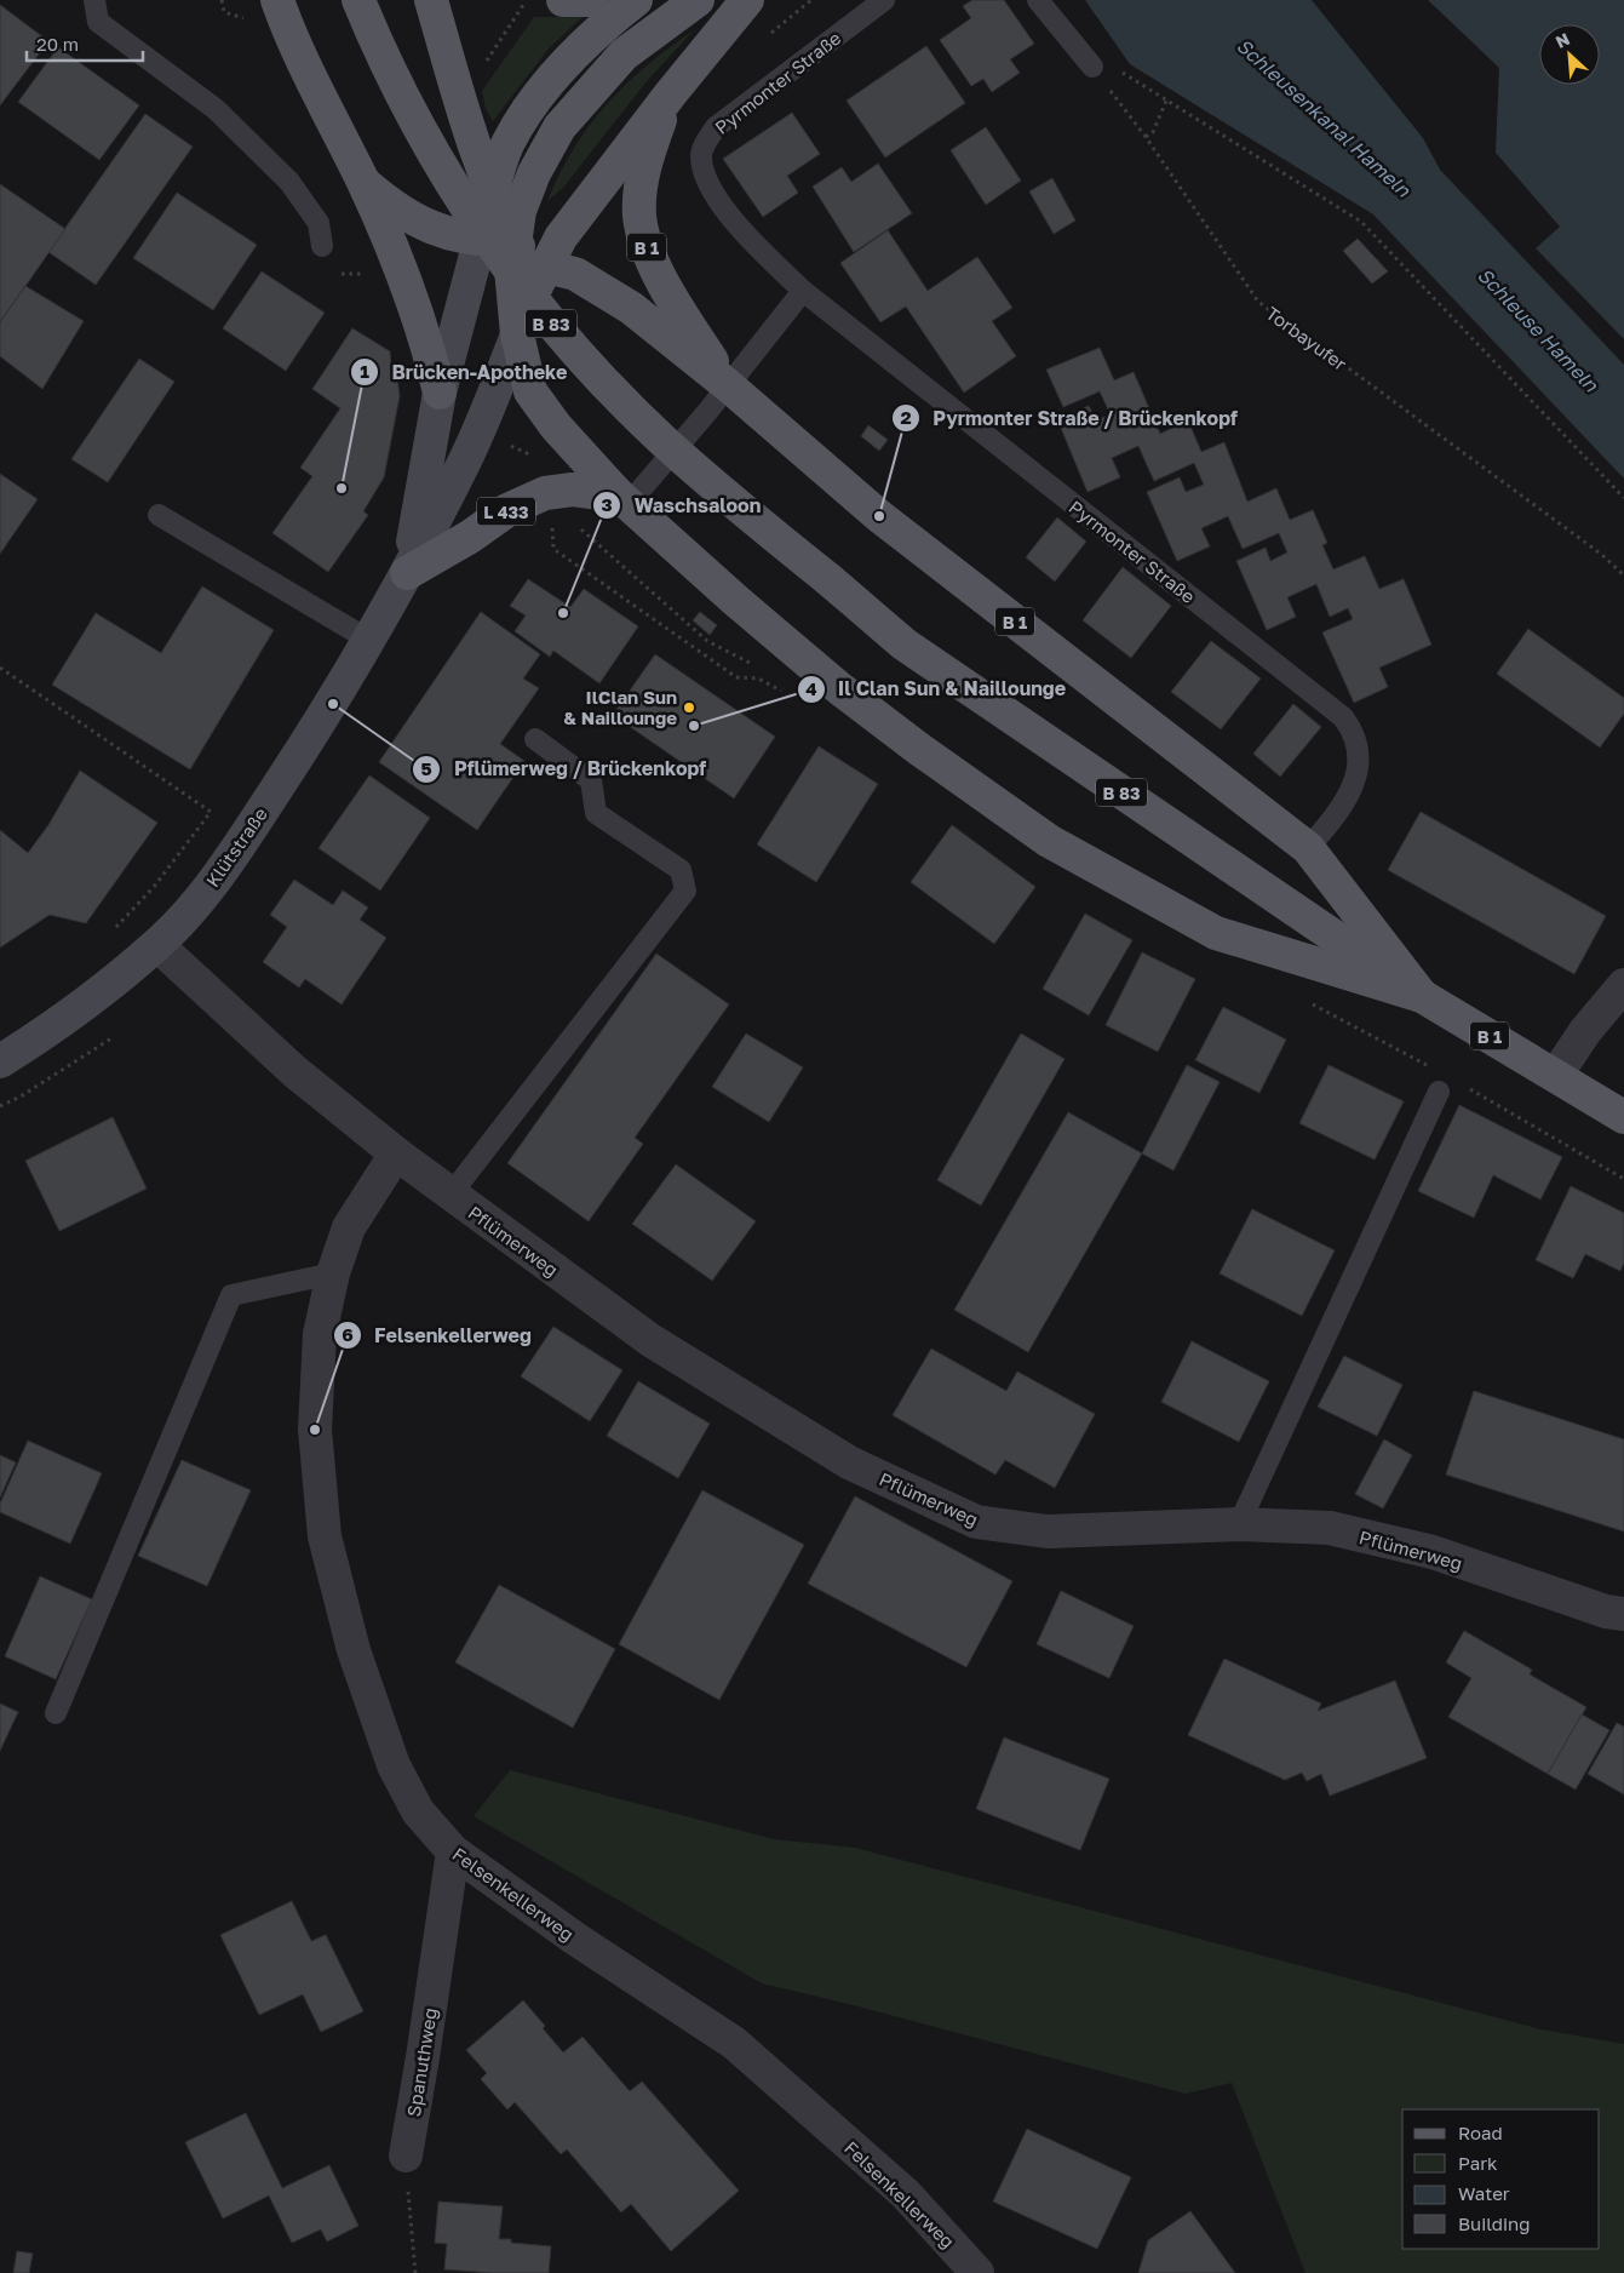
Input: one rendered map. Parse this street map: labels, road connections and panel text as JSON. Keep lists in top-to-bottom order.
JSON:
{
  "streets": {
    "main road": [
      "B 1",
      "B 83",
      "L 433",
      "Klütstraße"
    ],
    "street": ["Pflümerweg", "Felsenkellerweg", "Spanuthweg"],
    "lane": ["Pyrmonter Straße"],
    "path": ["Torbayufer"]
  },
  "crossings": [
    ["Pyrmonter Straße", "B 1"],
    ["B 1", "B 83"],
    ["B 1", "L 433"],
    ["B 1", "Klütstraße"],
    ["L 433", "Klütstraße"],
    ["Klütstraße", "Pflümerweg"],
    ["Pflümerweg", "Felsenkellerweg"],
    ["Felsenkellerweg", "Spanuthweg"]
  ],
  "water": ["Schleusenkanal Hameln", "Schleuse Hameln"],
  "places": [
    "Brücken-Apotheke",
    "Pyrmonter Straße / Brückenkopf",
    "Waschsaloon",
    "Pflümerweg / Brückenkopf",
    "IlClan Sun & Naillounge",
    "Il Clan Sun & Naillounge",
    "Felsenkellerweg"
  ],
  "legend": [
    "Road",
    "Park",
    "Water",
    "Building"
  ],
  "scale_bar": "20 m",
  "north": "top left"
}
